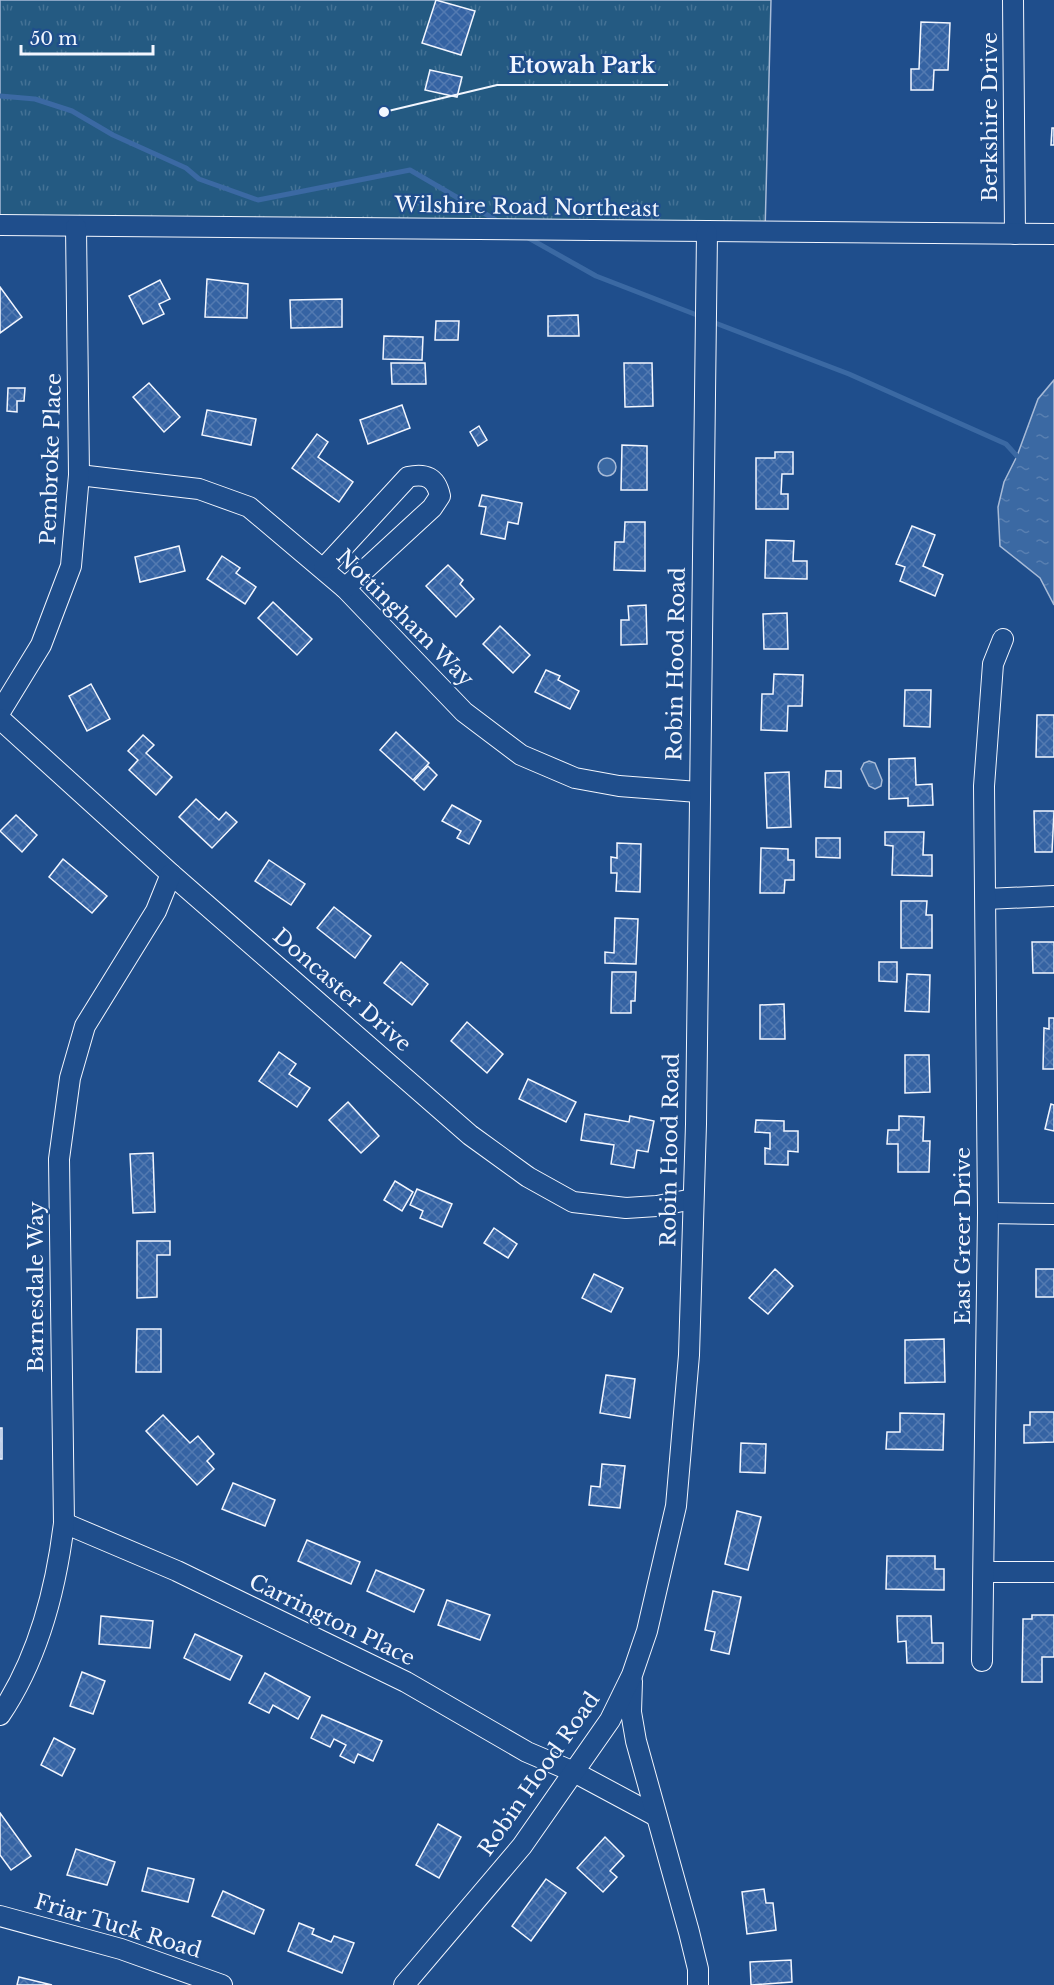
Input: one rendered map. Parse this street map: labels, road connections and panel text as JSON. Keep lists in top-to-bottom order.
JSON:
{
  "streets": {
    "street": [
      "Berkshire Drive",
      "Wilshire Road Northeast",
      "Pembroke Place",
      "Nottingham Way",
      "Robin Hood Road",
      "Doncaster Drive",
      "East Greer Drive",
      "Barnesdale Way",
      "Carrington Place",
      "Friar Tuck Road"
    ]
  },
  "crossings": [
    ["Berkshire Drive", "Wilshire Road Northeast"],
    ["Wilshire Road Northeast", "Pembroke Place"],
    ["Wilshire Road Northeast", "Robin Hood Road"],
    ["Pembroke Place", "Nottingham Way"],
    ["Nottingham Way", "Robin Hood Road"],
    ["Robin Hood Road", "Doncaster Drive"],
    ["Robin Hood Road", "Carrington Place"],
    ["Doncaster Drive", "Barnesdale Way"],
    ["Barnesdale Way", "Carrington Place"]
  ],
  "places": ["Etowah Park"],
  "scale_bar": "50 m"
}
